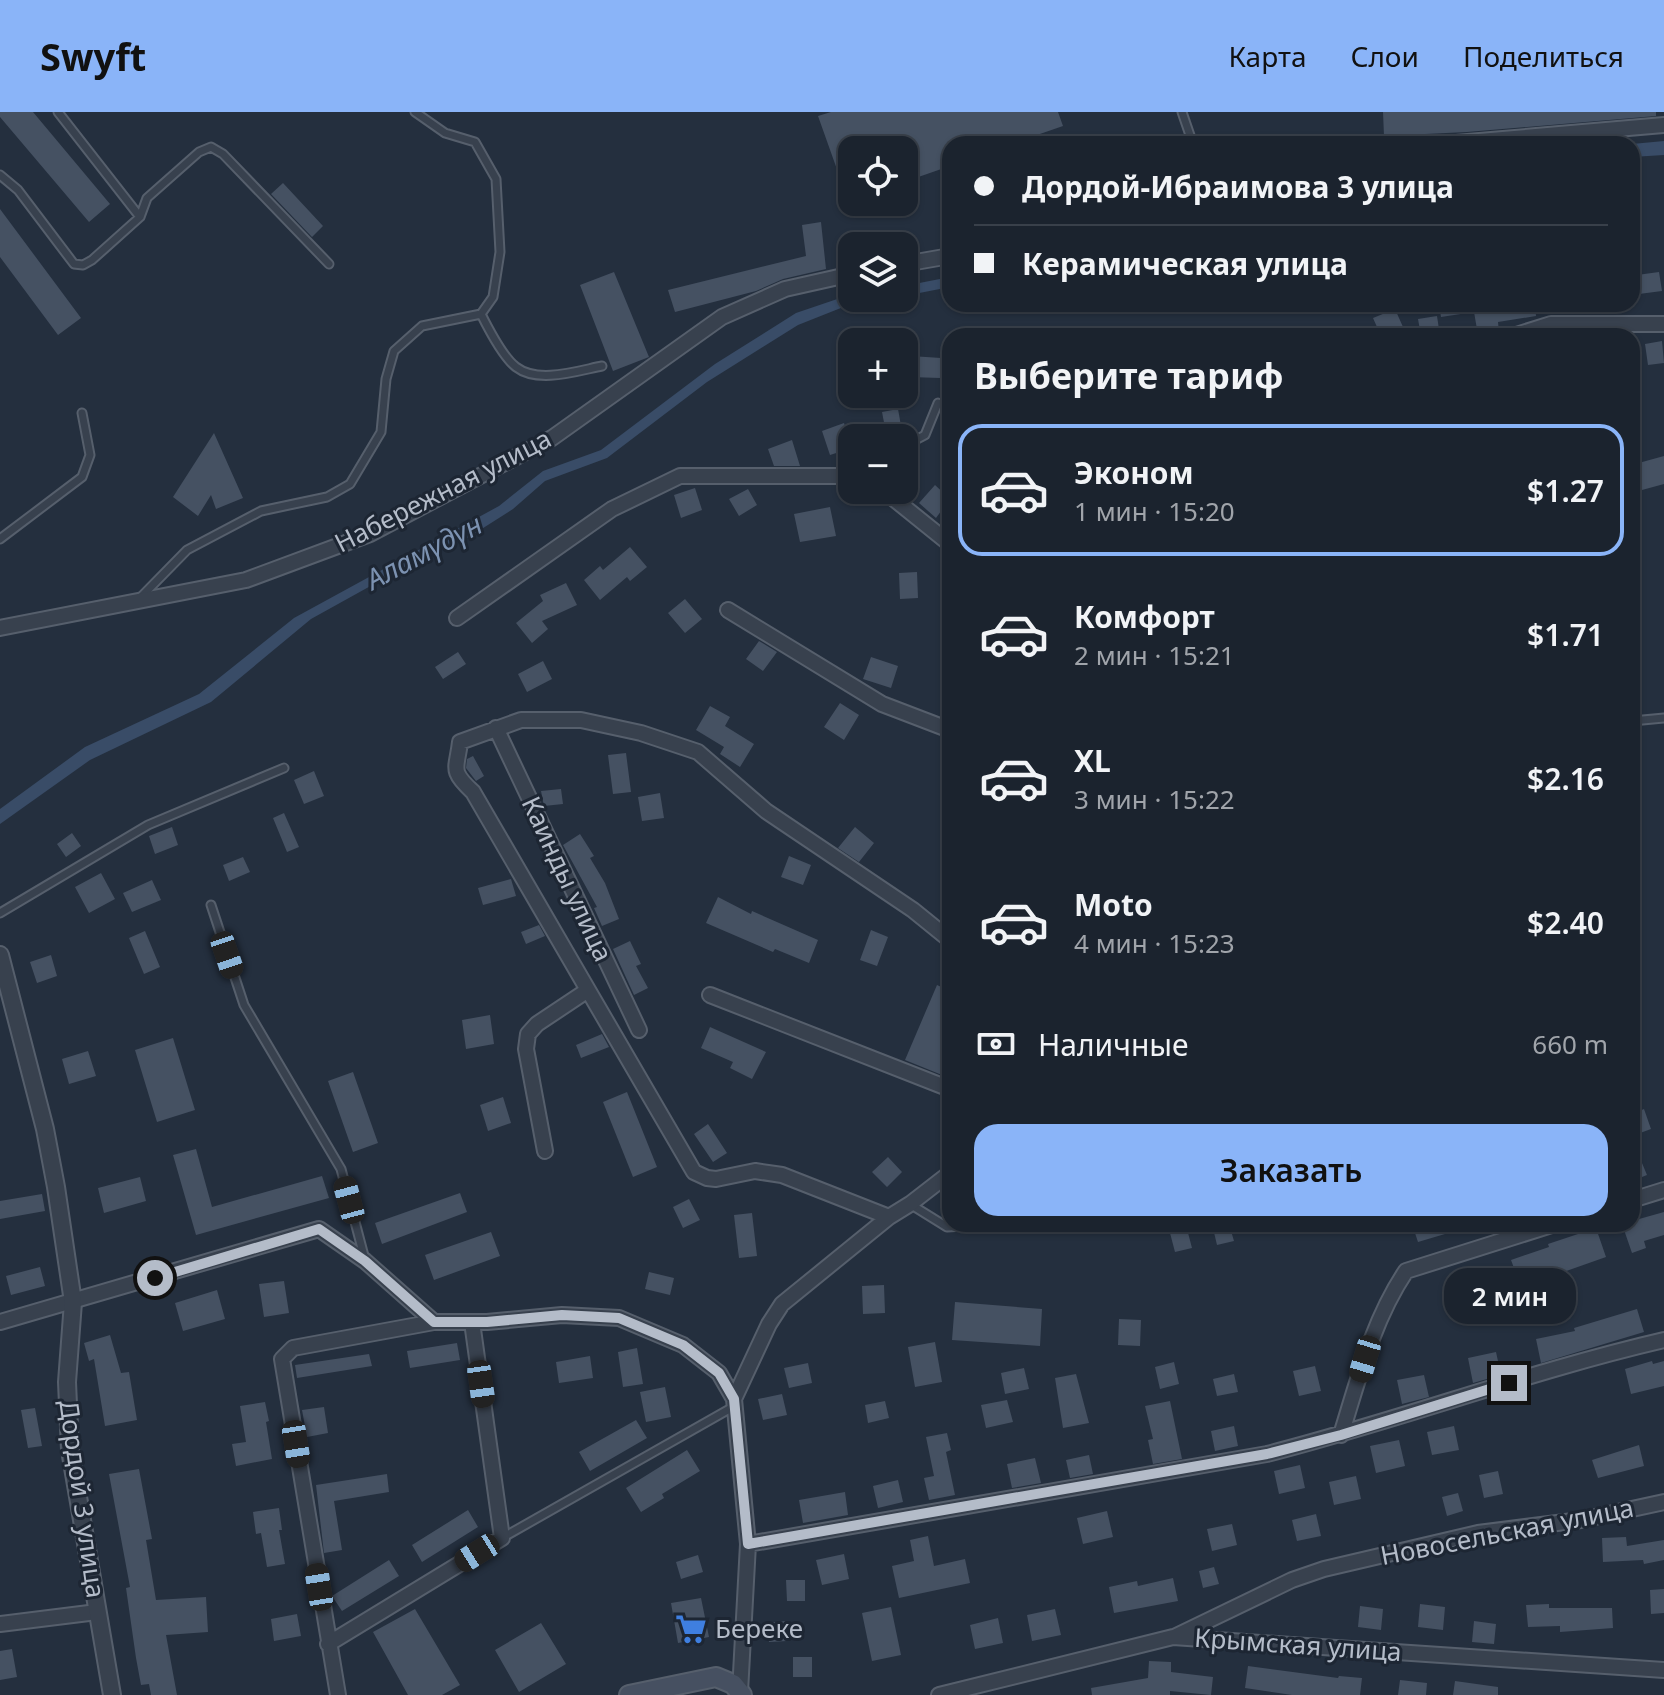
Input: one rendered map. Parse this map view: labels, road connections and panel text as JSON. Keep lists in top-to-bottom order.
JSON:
{
  "streets": {
    "street": [
      "Набережная улица",
      "Каинды улица",
      "Дордой 3 улица",
      "Новосельская улица",
      "Крымская улица"
    ]
  },
  "crossings": [
    ["Новосельская улица", "Крымская улица"]
  ],
  "water": ["Аламүдүн"],
  "places": {
    "supermarket": ["Береке"]
  },
  "page": {
    "header": "Swyft",
    "nav": ["Карта", "Слои", "Поделиться"],
    "map_buttons": ["+", "−"],
    "banner": ["Дордой-Ибраимова 3 улица", "Керамическая улица"],
    "heading": "Выберите тариф",
    "list": [
      {
        "name": "Эконом",
        "note": "1 мин · 15:20",
        "value": "$1.27"
      },
      {
        "name": "Комфорт",
        "note": "2 мин · 15:21",
        "value": "$1.71"
      },
      {
        "name": "XL",
        "note": "3 мин · 15:22",
        "value": "$2.16"
      },
      {
        "name": "Moto",
        "note": "4 мин · 15:23",
        "value": "$2.40"
      }
    ],
    "pay": ["Наличные", "660 m"],
    "buttons": "Заказать",
    "bubble": "2 мин"
  }
}
